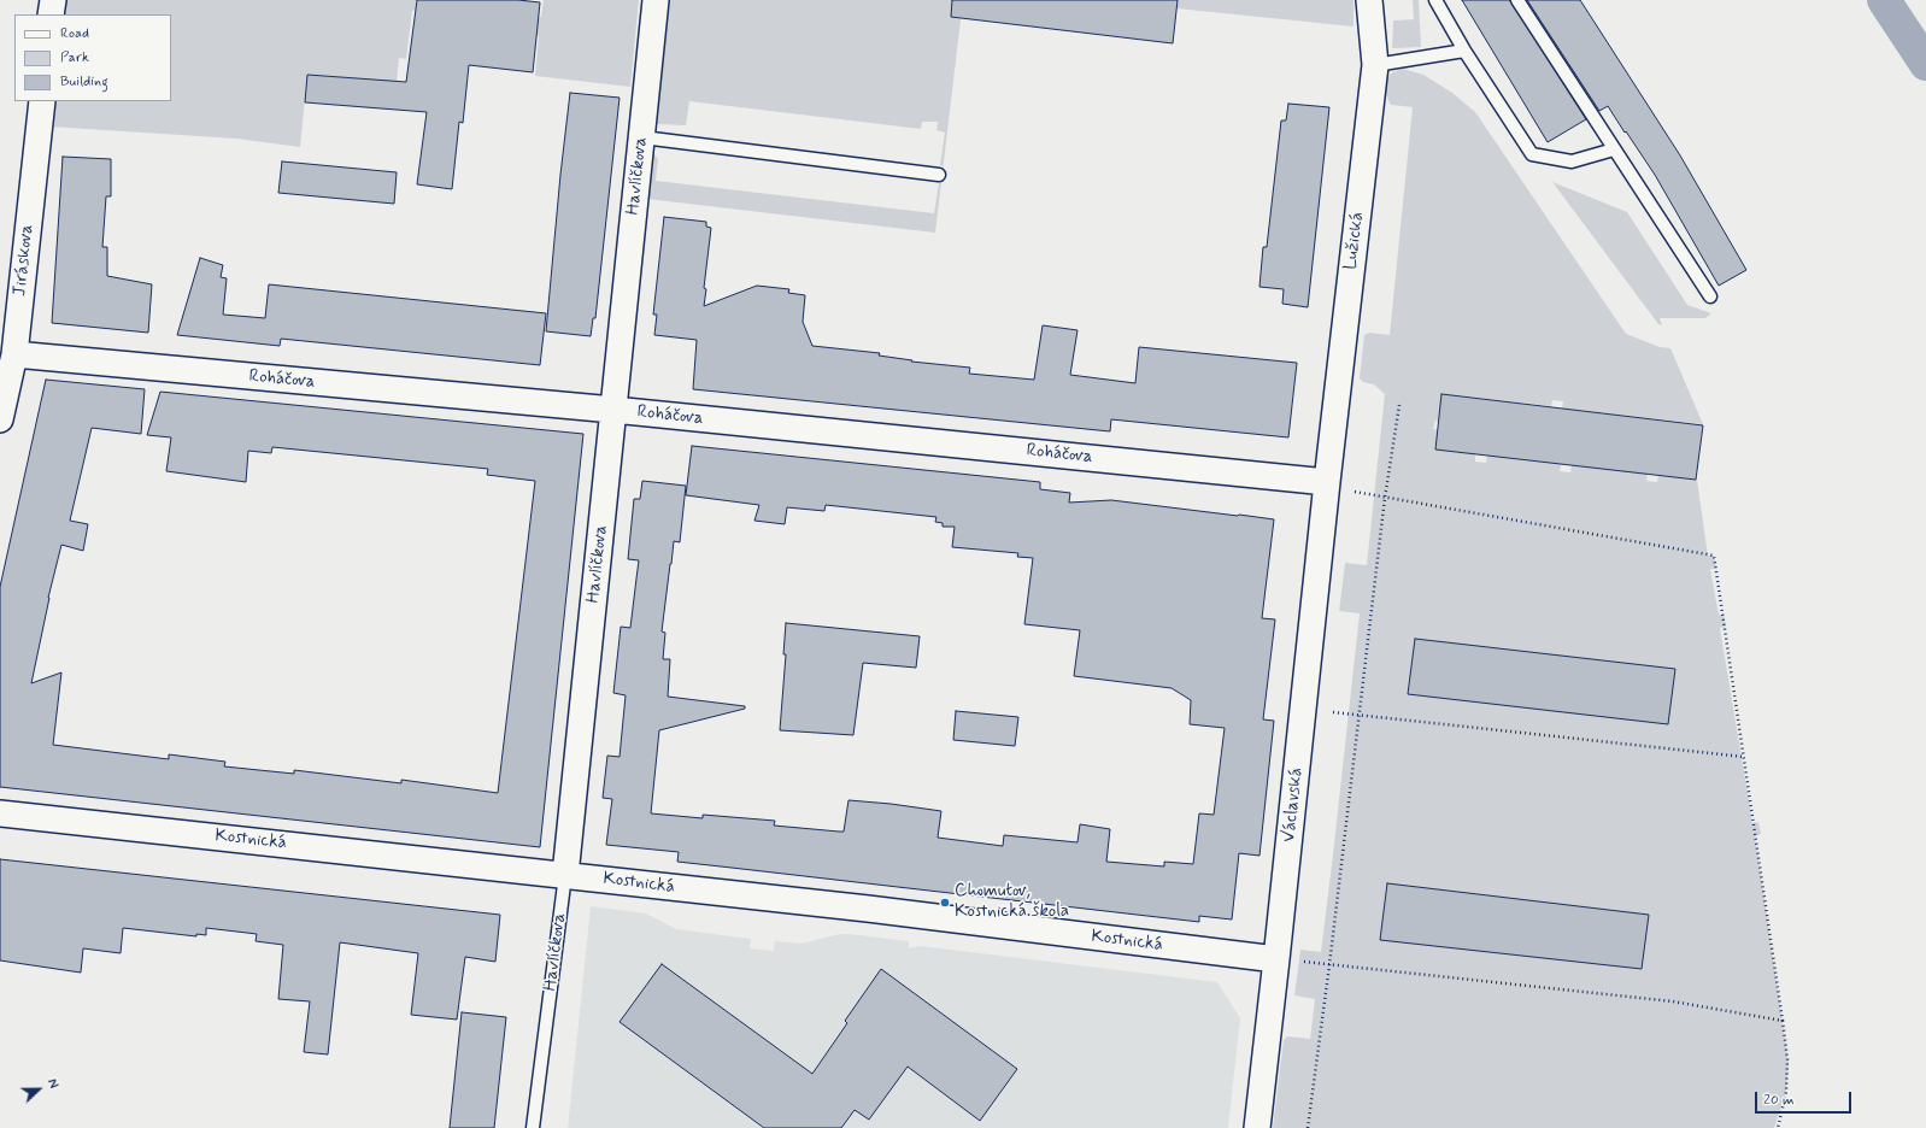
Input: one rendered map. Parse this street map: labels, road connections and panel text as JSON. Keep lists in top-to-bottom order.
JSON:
{
  "streets": {
    "street": [
      "Havlíčkova",
      "Lužická",
      "Jiráskova",
      "Roháčova",
      "Václavská",
      "Kostnická"
    ]
  },
  "crossings": [
    ["Havlíčkova", "Roháčova"],
    ["Havlíčkova", "Kostnická"],
    ["Lužická", "Roháčova"],
    ["Lužická", "Václavská"],
    ["Jiráskova", "Roháčova"],
    ["Roháčova", "Václavská"],
    ["Václavská", "Kostnická"]
  ],
  "places": ["Chomutov, Kostnická škola"],
  "legend": ["Road", "Park", "Building"],
  "scale_bar": "20 m",
  "north": "right"
}
